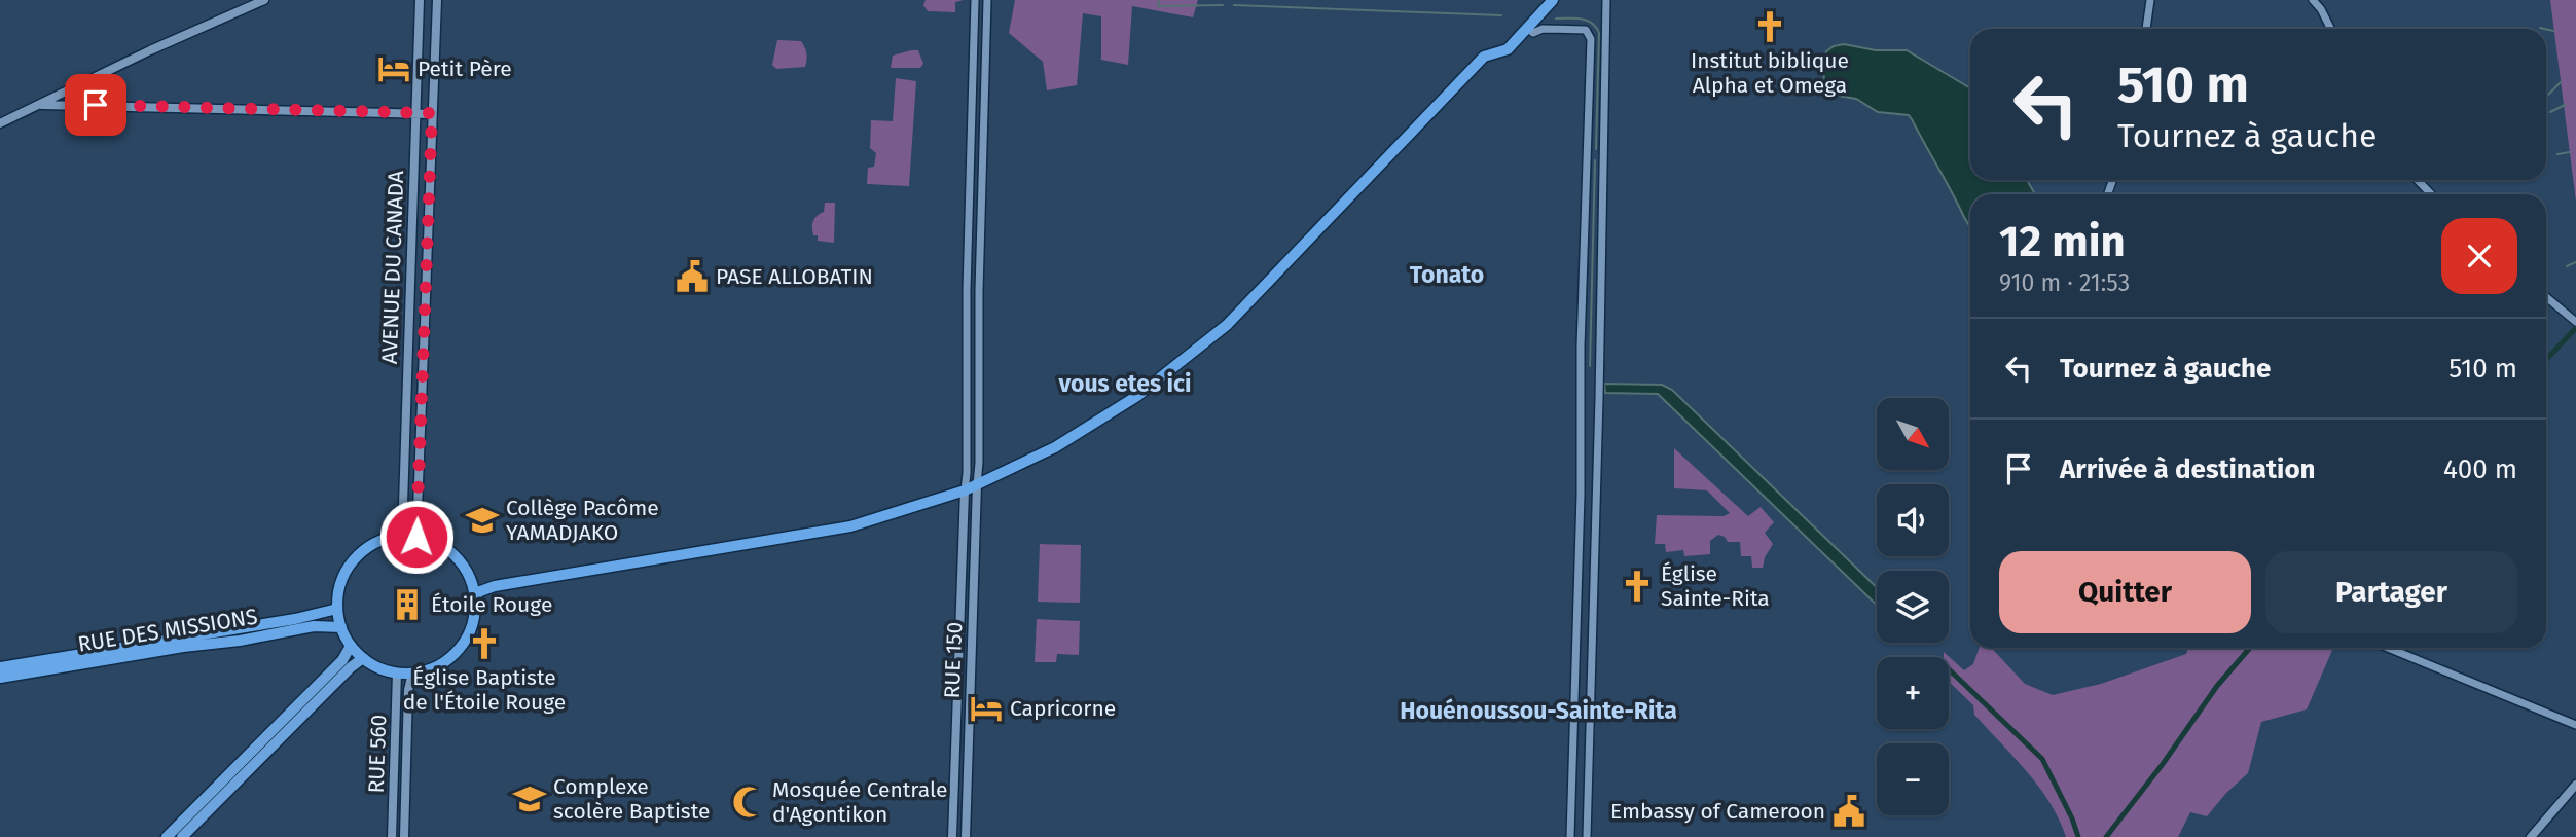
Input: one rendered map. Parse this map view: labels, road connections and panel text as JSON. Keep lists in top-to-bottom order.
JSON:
{
  "streets": {
    "highway": ["RUE DES MISSIONS"],
    "main road": ["AVENUE DU CANADA", "RUE 150", "RUE 560"]
  },
  "crossings": [
    ["AVENUE DU CANADA", "RUE DES MISSIONS"],
    ["AVENUE DU CANADA", "RUE 560"],
    ["RUE DES MISSIONS", "RUE 560"]
  ],
  "districts": ["Tonato", "vous etes ici", "Houénoussou-Sainte-Rita"],
  "places": {
    "church": ["Institut biblique Alpha et Omega", "Église Sainte-Rita", "Église Baptiste de l'Étoile Rouge"],
    "hotel": ["Petit Père", "Capricorne"],
    "public building": ["PASE ALLOBATIN", "Embassy of Cameroon"],
    "school or university": ["Collège Pacôme YAMADJAKO", "Complexe scolère Baptiste"],
    "building": ["Étoile Rouge"],
    "mosque": ["Mosquée Centrale d'Agontikon"]
  },
  "north": "bottom right",
  "page": {
    "turn": ["510 m", "Tournez à gauche"],
    "heading": ["12 min", "910 m · 21:53"],
    "list": [
      {
        "name": "Tournez à gauche",
        "value": "510 m"
      },
      {
        "name": "Arrivée à destination",
        "value": "400 m"
      }
    ],
    "map_buttons": ["+", "−"],
    "buttons": ["Quitter", "Partager"]
  }
}
